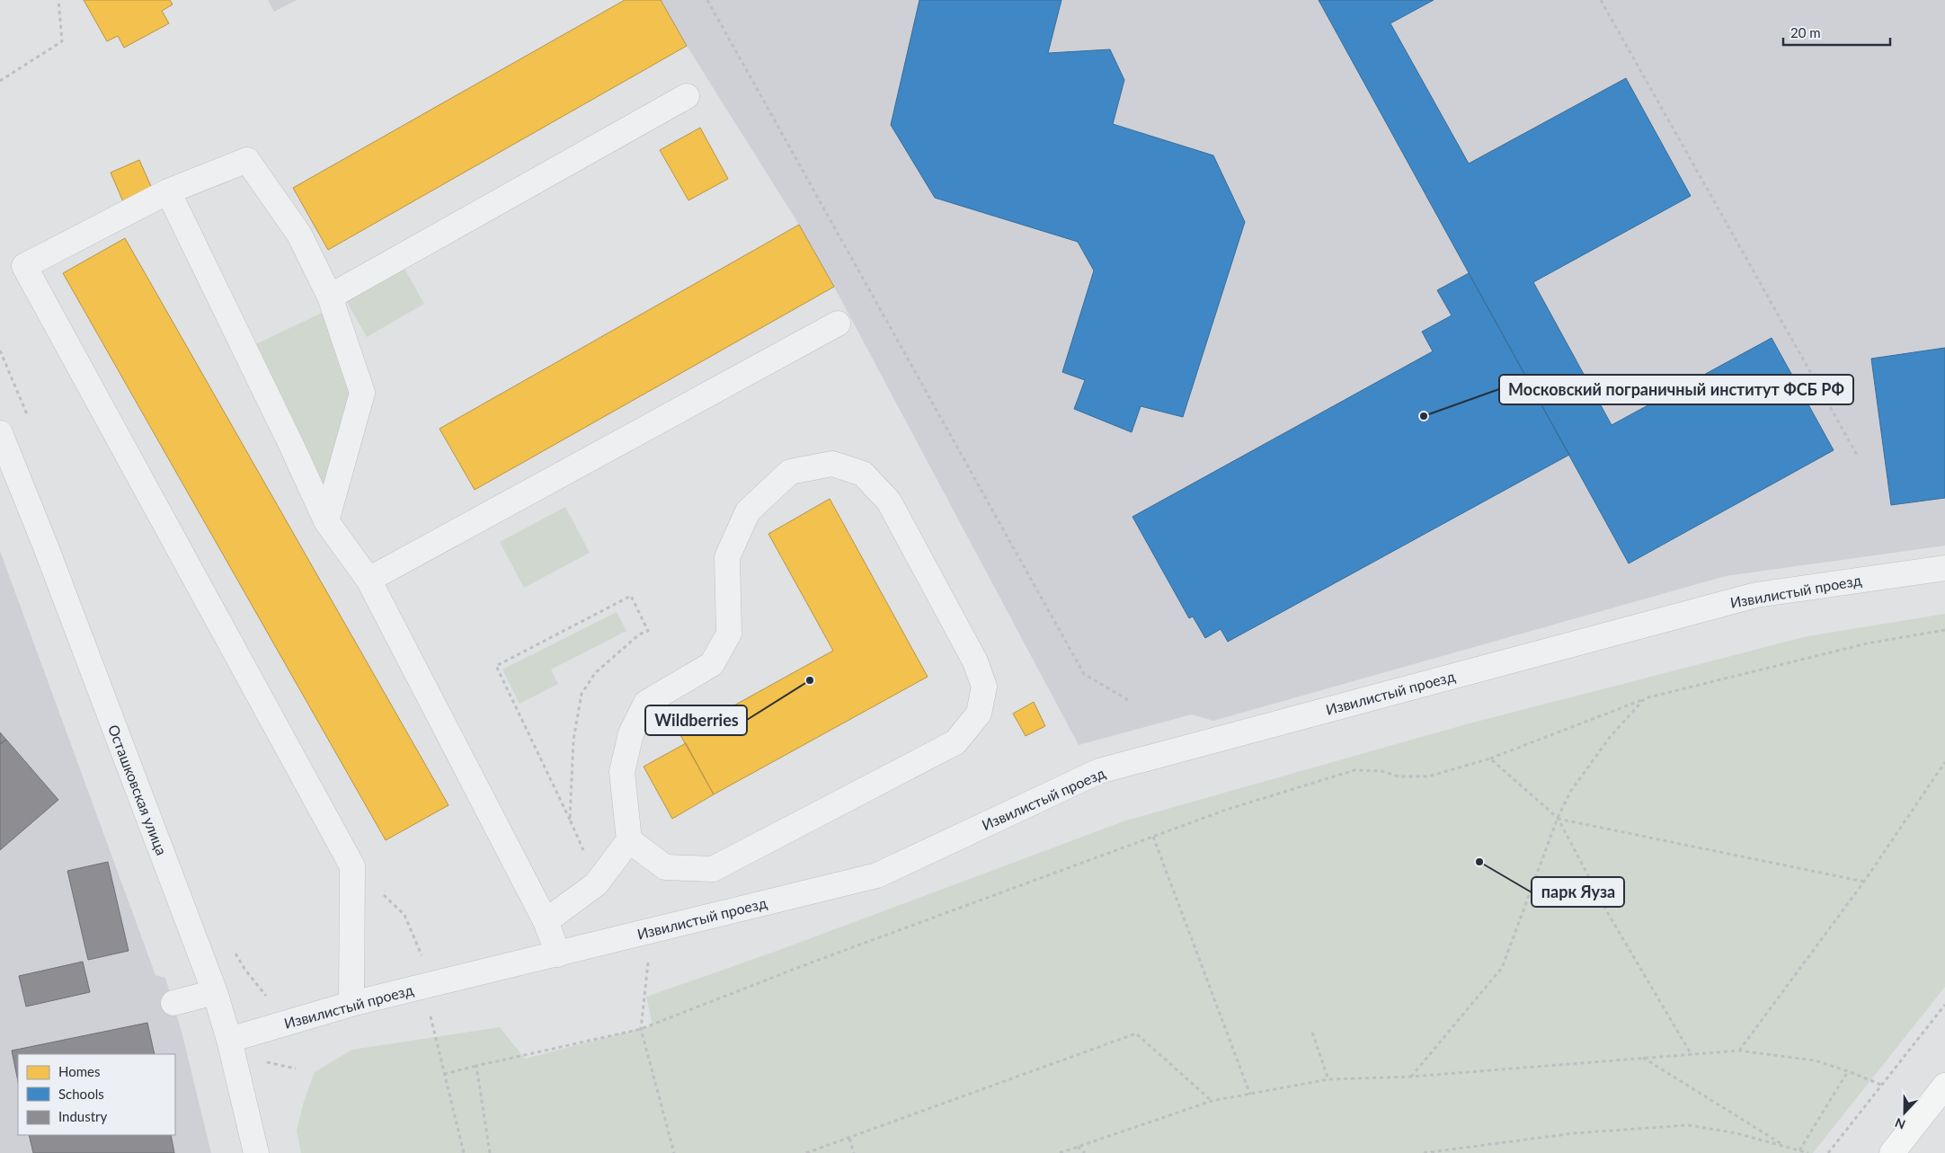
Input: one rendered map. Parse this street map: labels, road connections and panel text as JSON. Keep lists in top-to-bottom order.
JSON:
{
  "streets": {
    "street": ["Извилистый проезд", "Осташковская улица"]
  },
  "crossings": [
    ["Извилистый проезд", "Осташковская улица"]
  ],
  "places": ["Московский пограничный институт ФСБ РФ", "Wildberries", "парк Яуза"],
  "legend": ["Homes", "Schools", "Industry"],
  "scale_bar": "20 m",
  "north": "bottom"
}
